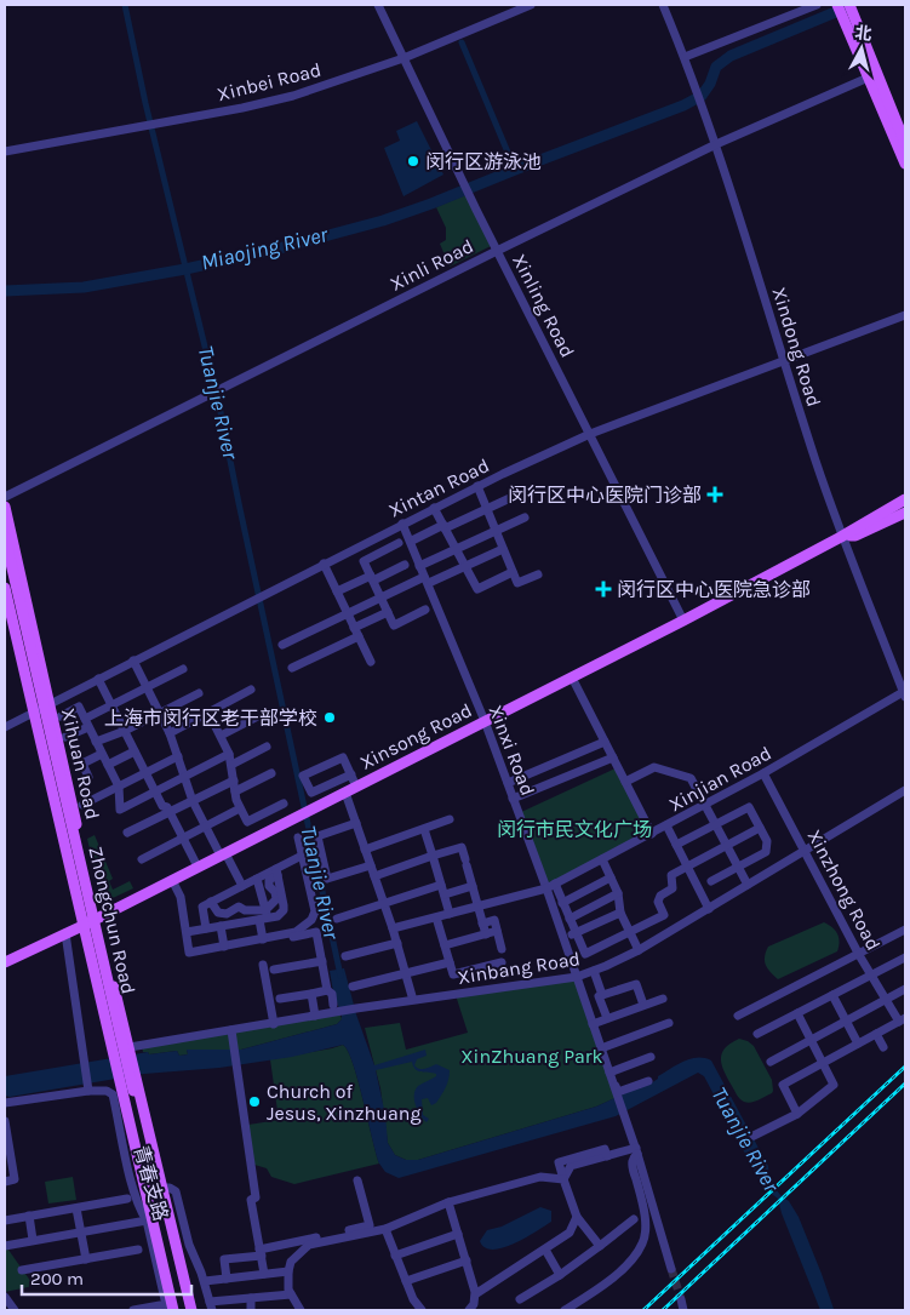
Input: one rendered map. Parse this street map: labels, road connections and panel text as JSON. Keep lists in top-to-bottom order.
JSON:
{
  "streets": {
    "main road": ["Xinsong Road", "Xihuan Road", "Zhongchun Road"],
    "street": [
      "Xinbei Road",
      "Xinli Road",
      "Xinling Road",
      "Xindong Road",
      "Xintan Road",
      "Xinxi Road",
      "Xinjian Road",
      "Xinzhong Road",
      "Xinbang Road",
      "青春支路"
    ]
  },
  "crossings": [
    ["Xinbei Road", "Xinling Road"],
    ["Xinli Road", "Xinling Road"],
    ["Xinli Road", "Xindong Road"],
    ["Xinling Road", "Xintan Road"],
    ["Xinling Road", "Xinsong Road"],
    ["Xindong Road", "Xintan Road"],
    ["Xindong Road", "Xinsong Road"],
    ["Xindong Road", "Xinjian Road"],
    ["Xintan Road", "Xinxi Road"],
    ["Xintan Road", "Xihuan Road"],
    ["Xinsong Road", "Xinxi Road"],
    ["Xinsong Road", "Xihuan Road"],
    ["Xinxi Road", "Xinjian Road"],
    ["Xinxi Road", "Xinbang Road"],
    ["Xihuan Road", "Zhongchun Road"],
    ["Xihuan Road", "Xinbang Road"],
    ["Xinjian Road", "Xinzhong Road"],
    ["Xinzhong Road", "Xinbang Road"]
  ],
  "water": ["Miaojing River", "Tuanjie River"],
  "parks": ["闵行市民文化广场", "XinZhuang Park"],
  "places": {
    "other": ["闵行区游泳池", "上海市闵行区老干部学校", "Church of Jesus, Xinzhuang"],
    "health": ["闵行区中心医院门诊部", "闵行区中心医院急诊部"]
  },
  "scale_bar": "200 m",
  "north": "top"
}
